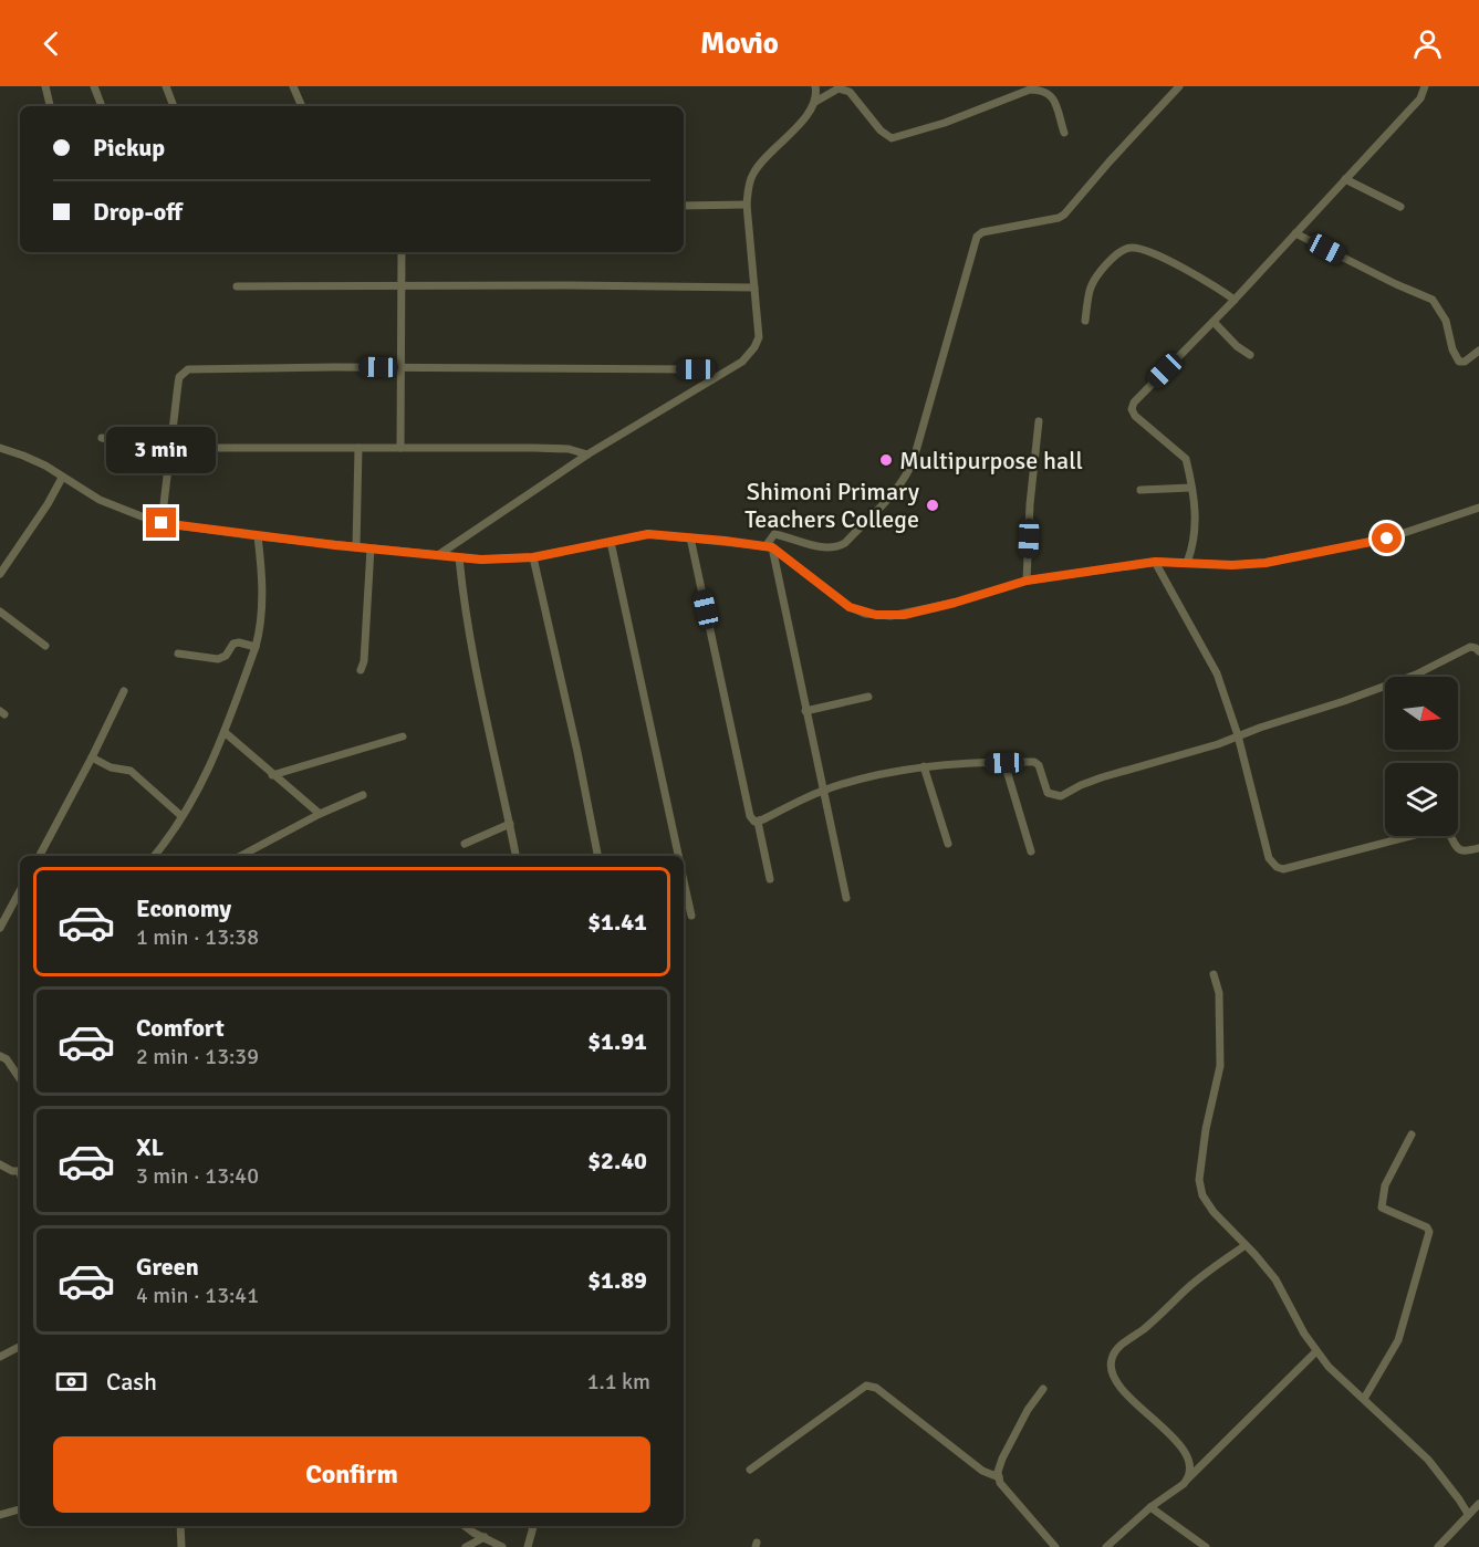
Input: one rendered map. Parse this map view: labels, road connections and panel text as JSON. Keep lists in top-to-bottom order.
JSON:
{
  "places": ["Multipurpose hall", "Shimoni Primary Teachers College"],
  "north": "right",
  "page": {
    "header": "Movio",
    "banner": ["Pickup", "Drop-off"],
    "bubble": "3 min",
    "list": [
      {
        "name": "Economy",
        "note": "1 min · 13:38",
        "value": "$1.41"
      },
      {
        "name": "Comfort",
        "note": "2 min · 13:39",
        "value": "$1.91"
      },
      {
        "name": "XL",
        "note": "3 min · 13:40",
        "value": "$2.40"
      },
      {
        "name": "Green",
        "note": "4 min · 13:41",
        "value": "$1.89"
      }
    ],
    "pay": ["Cash", "1.1 km"],
    "buttons": "Confirm"
  }
}
